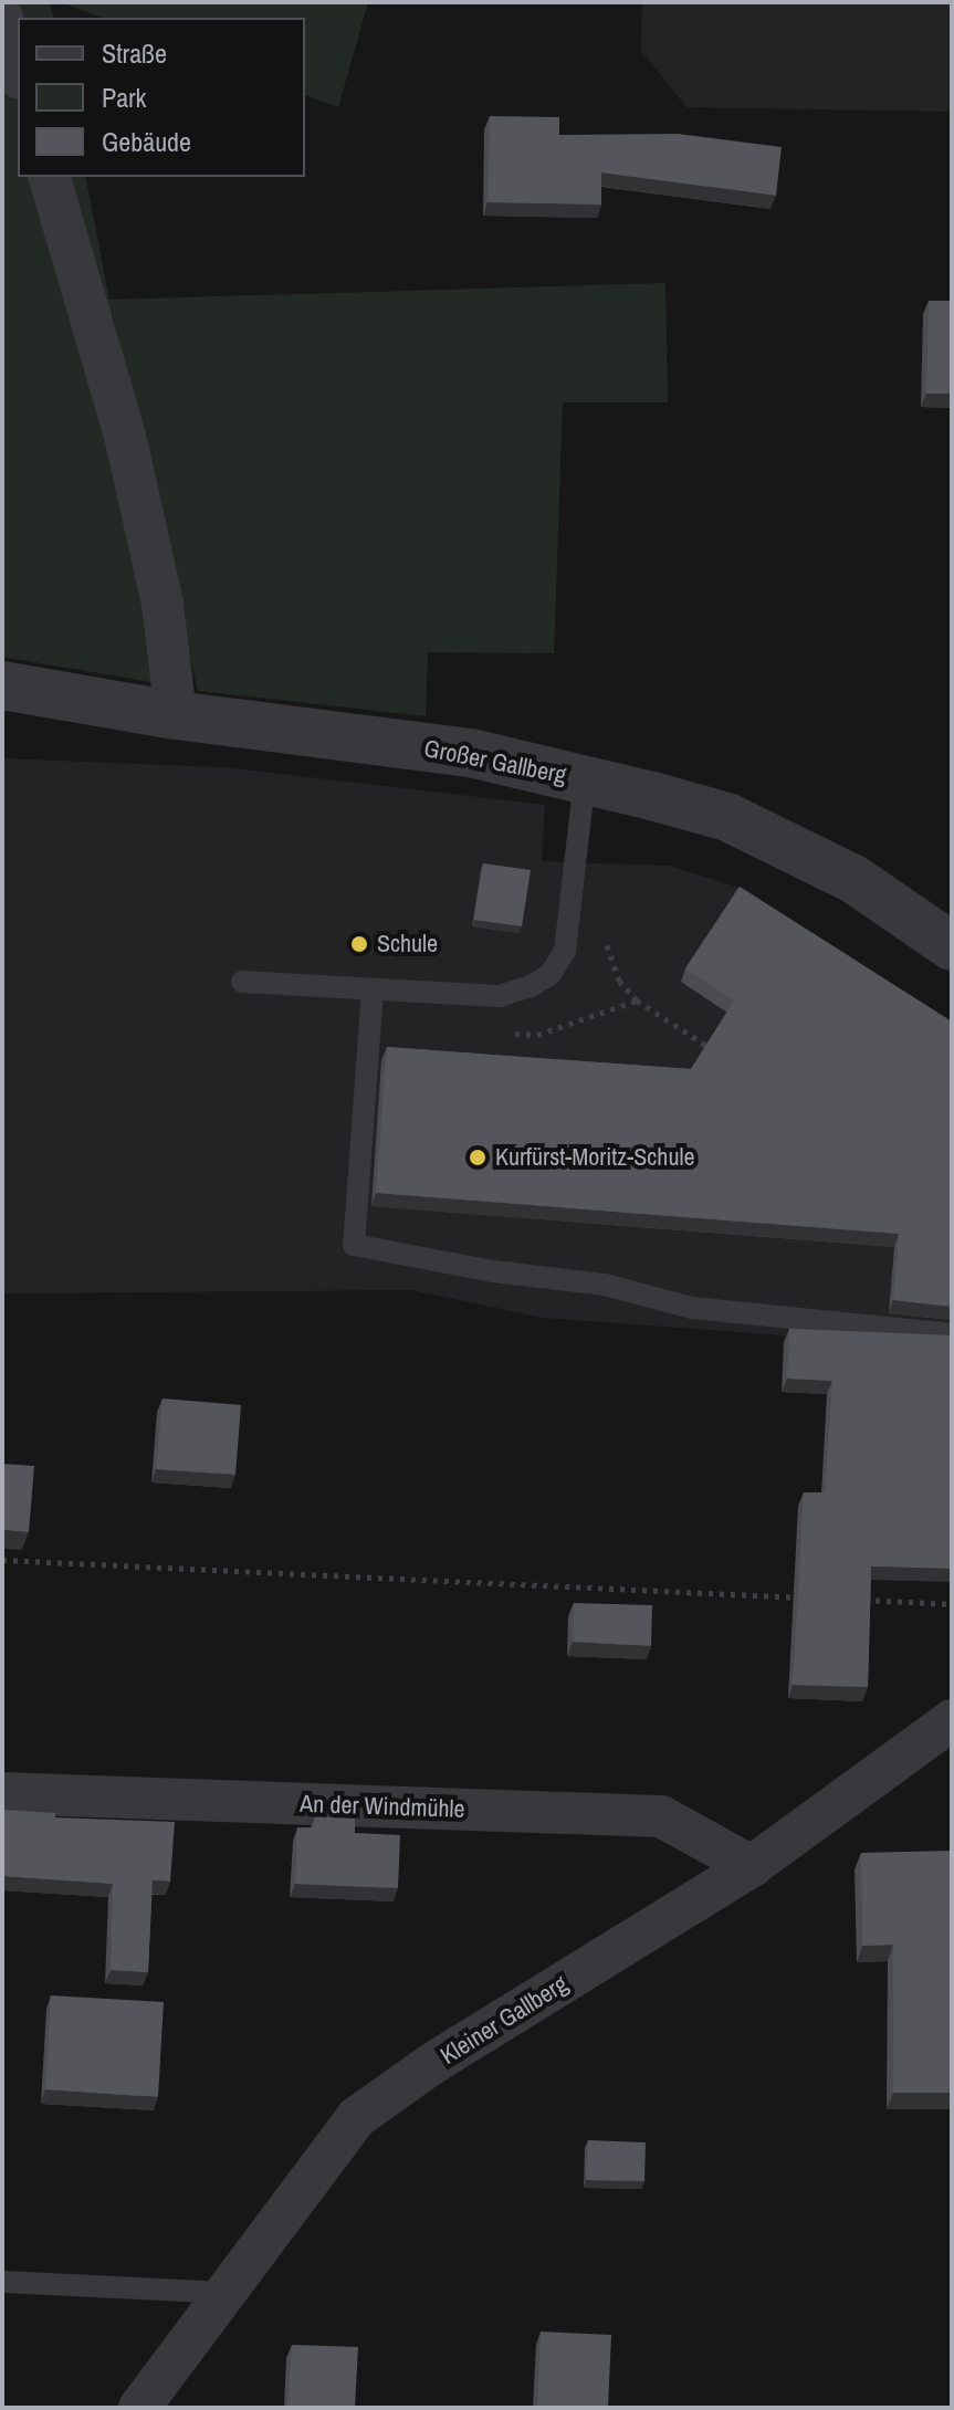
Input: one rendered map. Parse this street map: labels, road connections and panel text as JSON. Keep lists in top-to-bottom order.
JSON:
{
  "streets": {
    "street": ["Großer Gallberg", "An der Windmühle", "Kleiner Gallberg"]
  },
  "crossings": [
    ["An der Windmühle", "Kleiner Gallberg"]
  ],
  "places": ["Schule", "Kurfürst-Moritz-Schule"],
  "legend": ["Straße", "Park", "Gebäude"]
}
